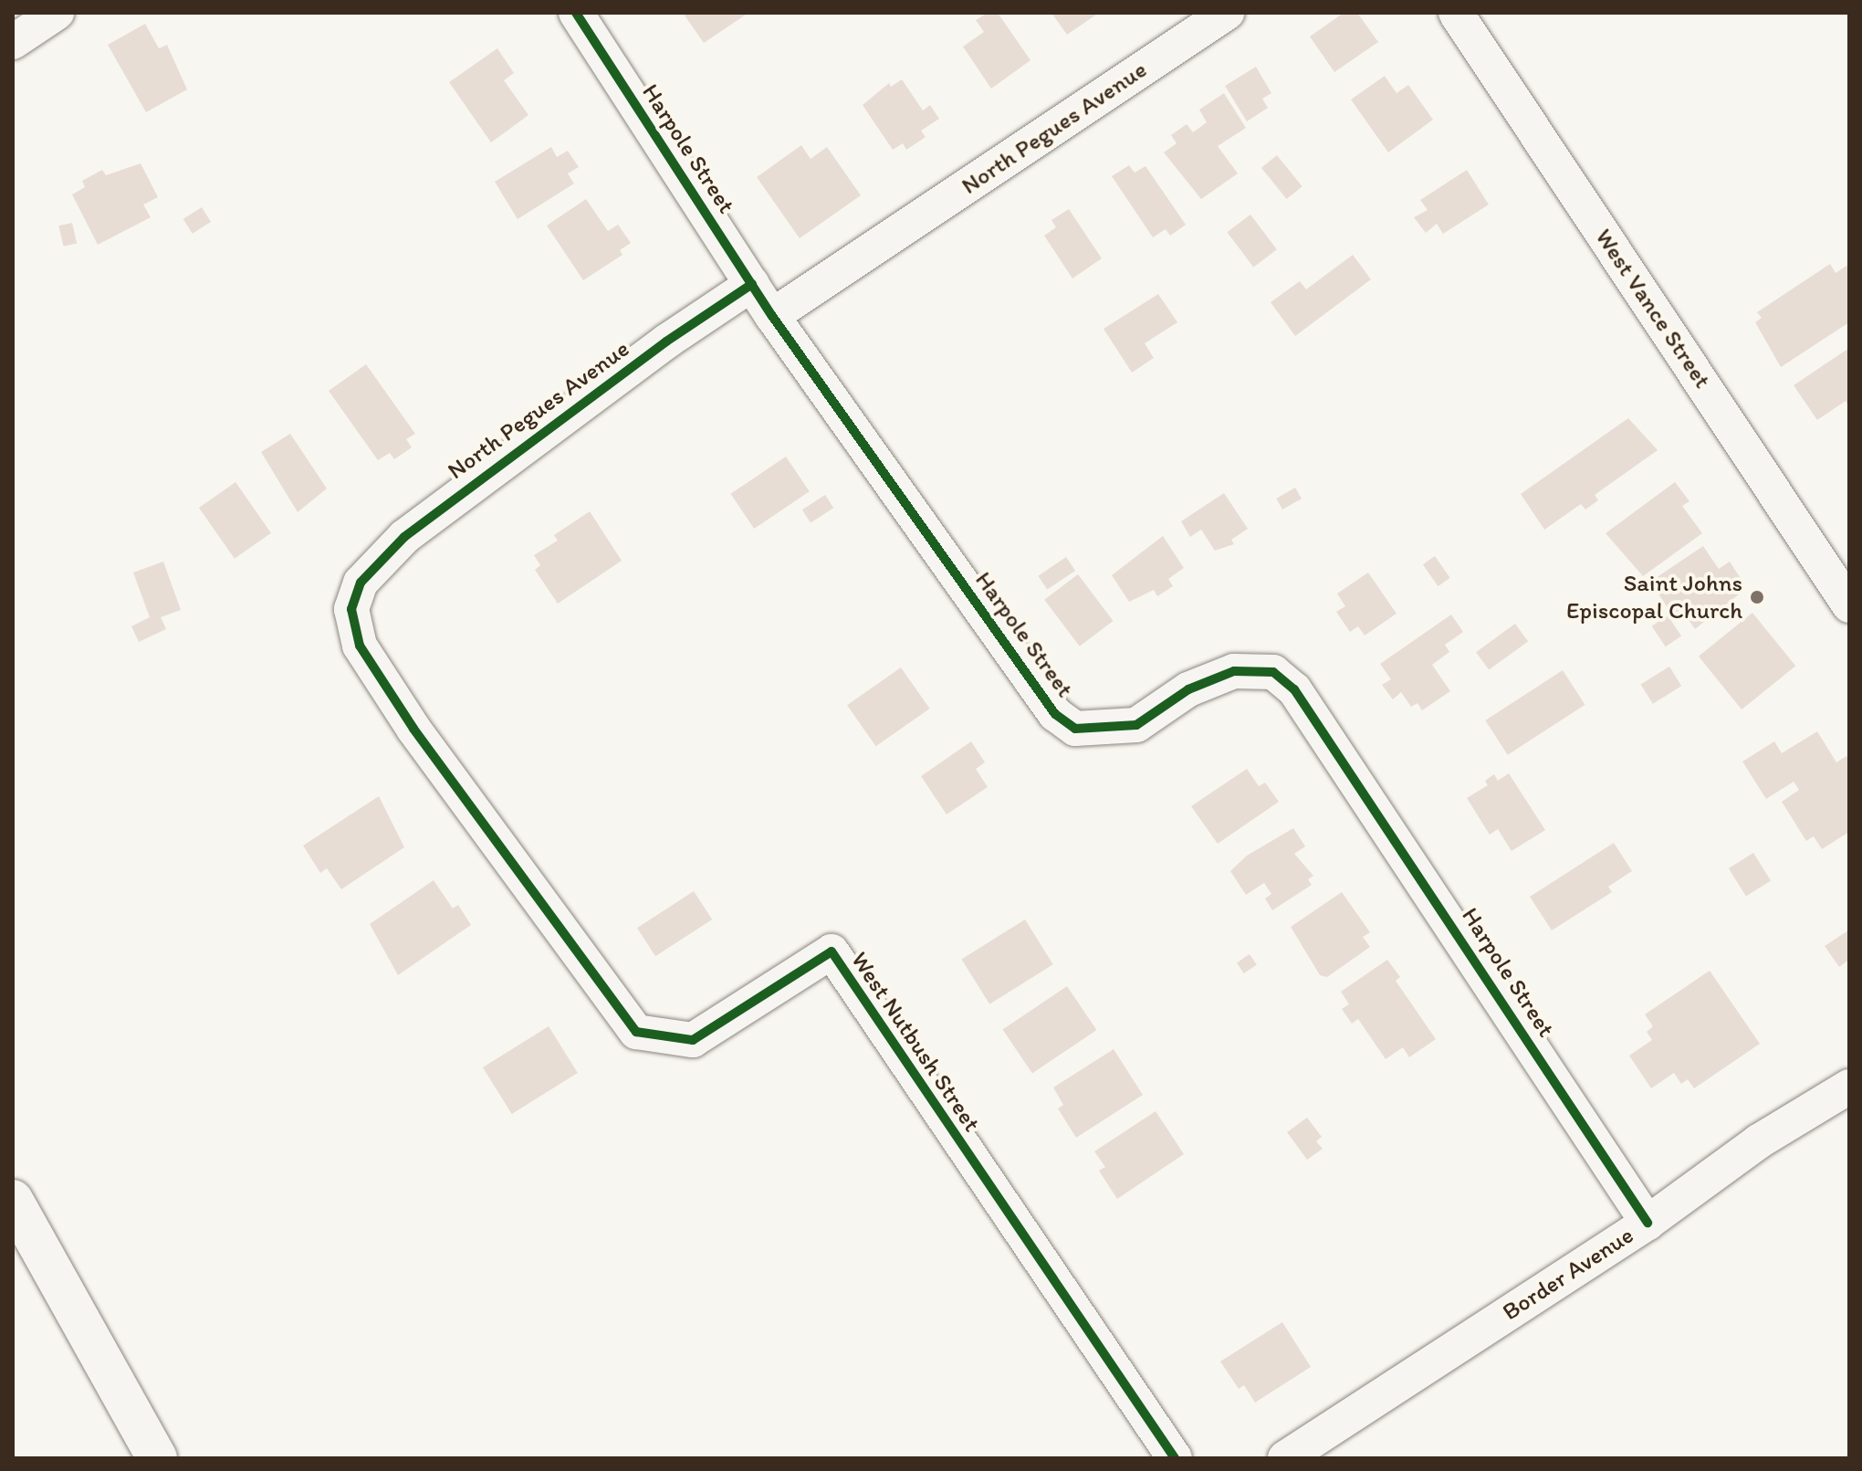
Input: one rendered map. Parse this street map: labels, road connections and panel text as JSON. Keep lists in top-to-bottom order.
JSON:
{
  "streets": {
    "street": [
      "North Pegues Avenue",
      "Harpole Street",
      "West Vance Street",
      "West Nutbush Street",
      "Border Avenue"
    ]
  },
  "crossings": [
    ["North Pegues Avenue", "Harpole Street"],
    ["North Pegues Avenue", "West Nutbush Street"],
    ["Harpole Street", "Border Avenue"]
  ],
  "places": ["Saint Johns Episcopal Church"]
}
